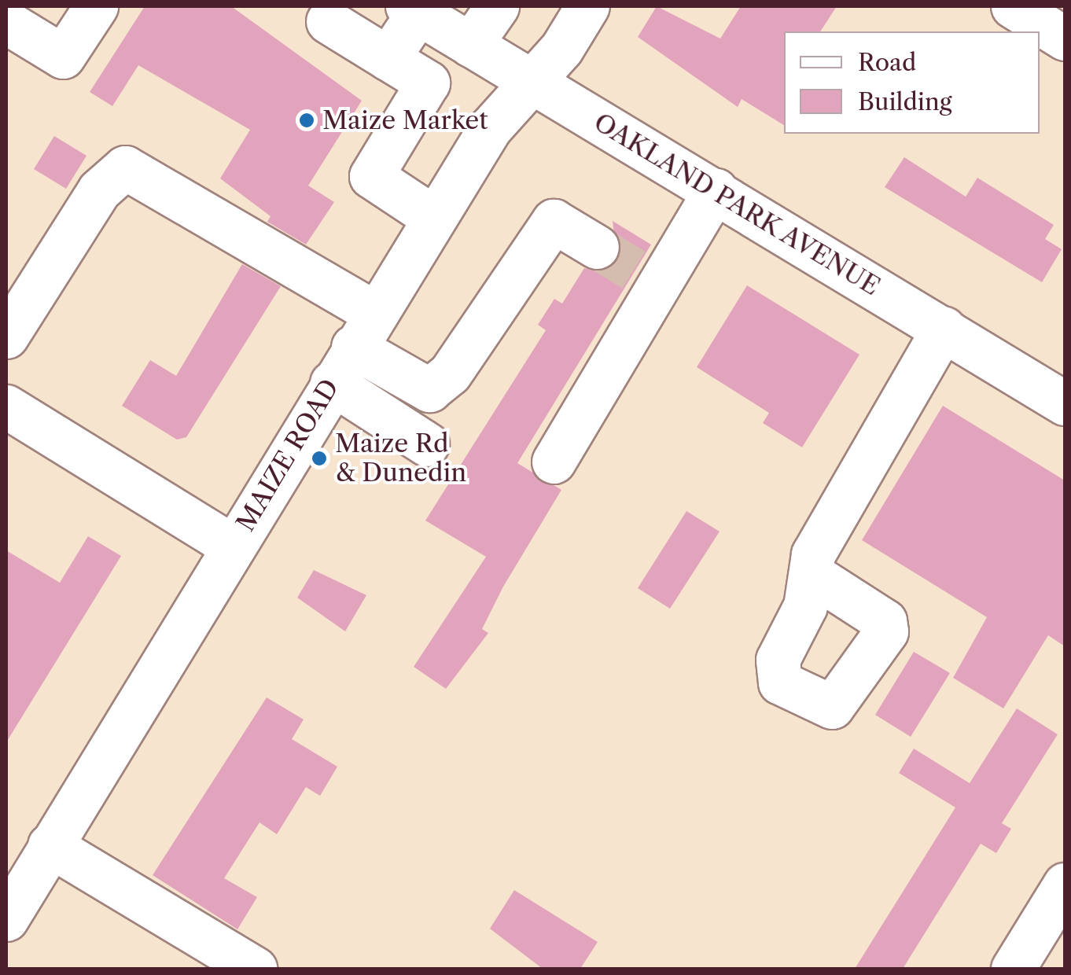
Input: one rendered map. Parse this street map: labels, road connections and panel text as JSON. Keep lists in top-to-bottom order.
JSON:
{
  "streets": {
    "street": ["OAKLAND PARK AVENUE", "MAIZE ROAD"]
  },
  "crossings": [
    ["OAKLAND PARK AVENUE", "MAIZE ROAD"]
  ],
  "places": ["Maize Market", "Maize Rd & Dunedin"],
  "legend": ["Road", "Building"]
}
